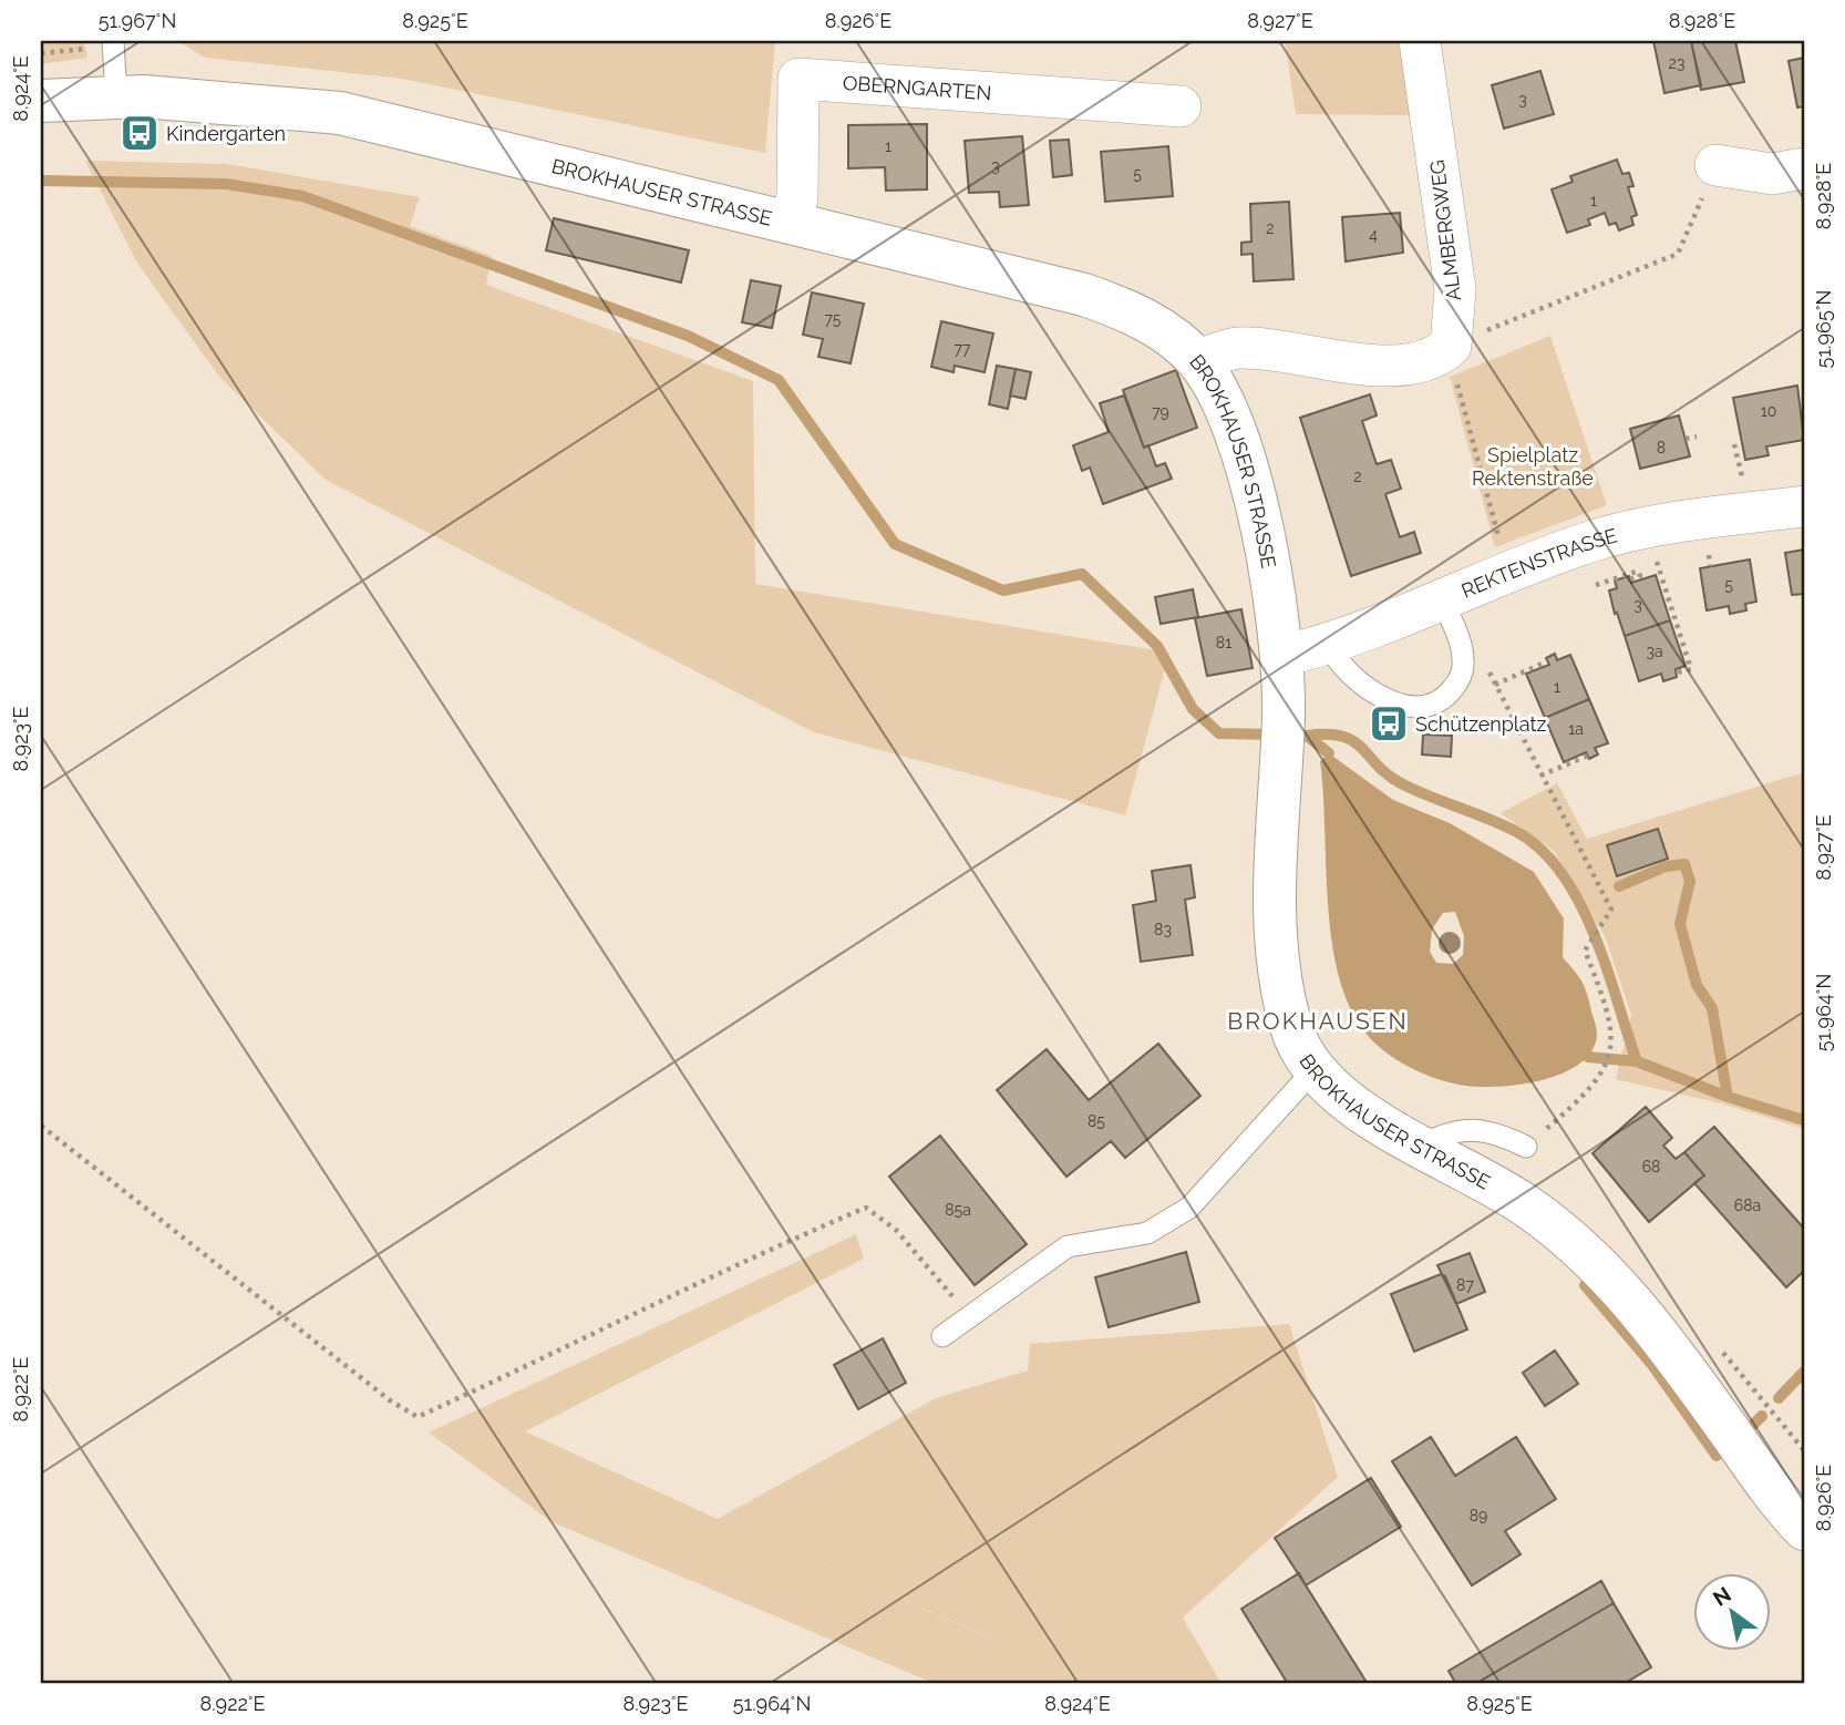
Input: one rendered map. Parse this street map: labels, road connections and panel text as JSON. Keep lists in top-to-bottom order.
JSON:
{
  "streets": {
    "street": [
      "OBERNGARTEN",
      "BROKHAUSER STRASSE",
      "ALMBERGWEG",
      "REKTENSTRASSE"
    ]
  },
  "crossings": [
    ["OBERNGARTEN", "BROKHAUSER STRASSE"],
    ["BROKHAUSER STRASSE", "REKTENSTRASSE"]
  ],
  "districts": ["BROKHAUSEN"],
  "parks": ["Spielplatz Rektenstraße"],
  "places": {
    "bus stop": ["Kindergarten", "Schützenplatz"]
  },
  "house_numbers": [
    "23",
    "3",
    "1",
    "3",
    "5",
    "1",
    "2",
    "4",
    "75",
    "77",
    "10",
    "79",
    "8",
    "2",
    "5",
    "3",
    "81",
    "3a",
    "1",
    "1a",
    "83",
    "85",
    "68",
    "68a",
    "85a",
    "87",
    "89"
  ],
  "north": "top left",
  "coordinates": [
    "51.967°N",
    "8.925°E",
    "8.926°E",
    "8.927°E",
    "8.928°E",
    "8.924°E",
    "51.965°N",
    "8.923°E",
    "51.964°N",
    "8.922°E"
  ]
}
